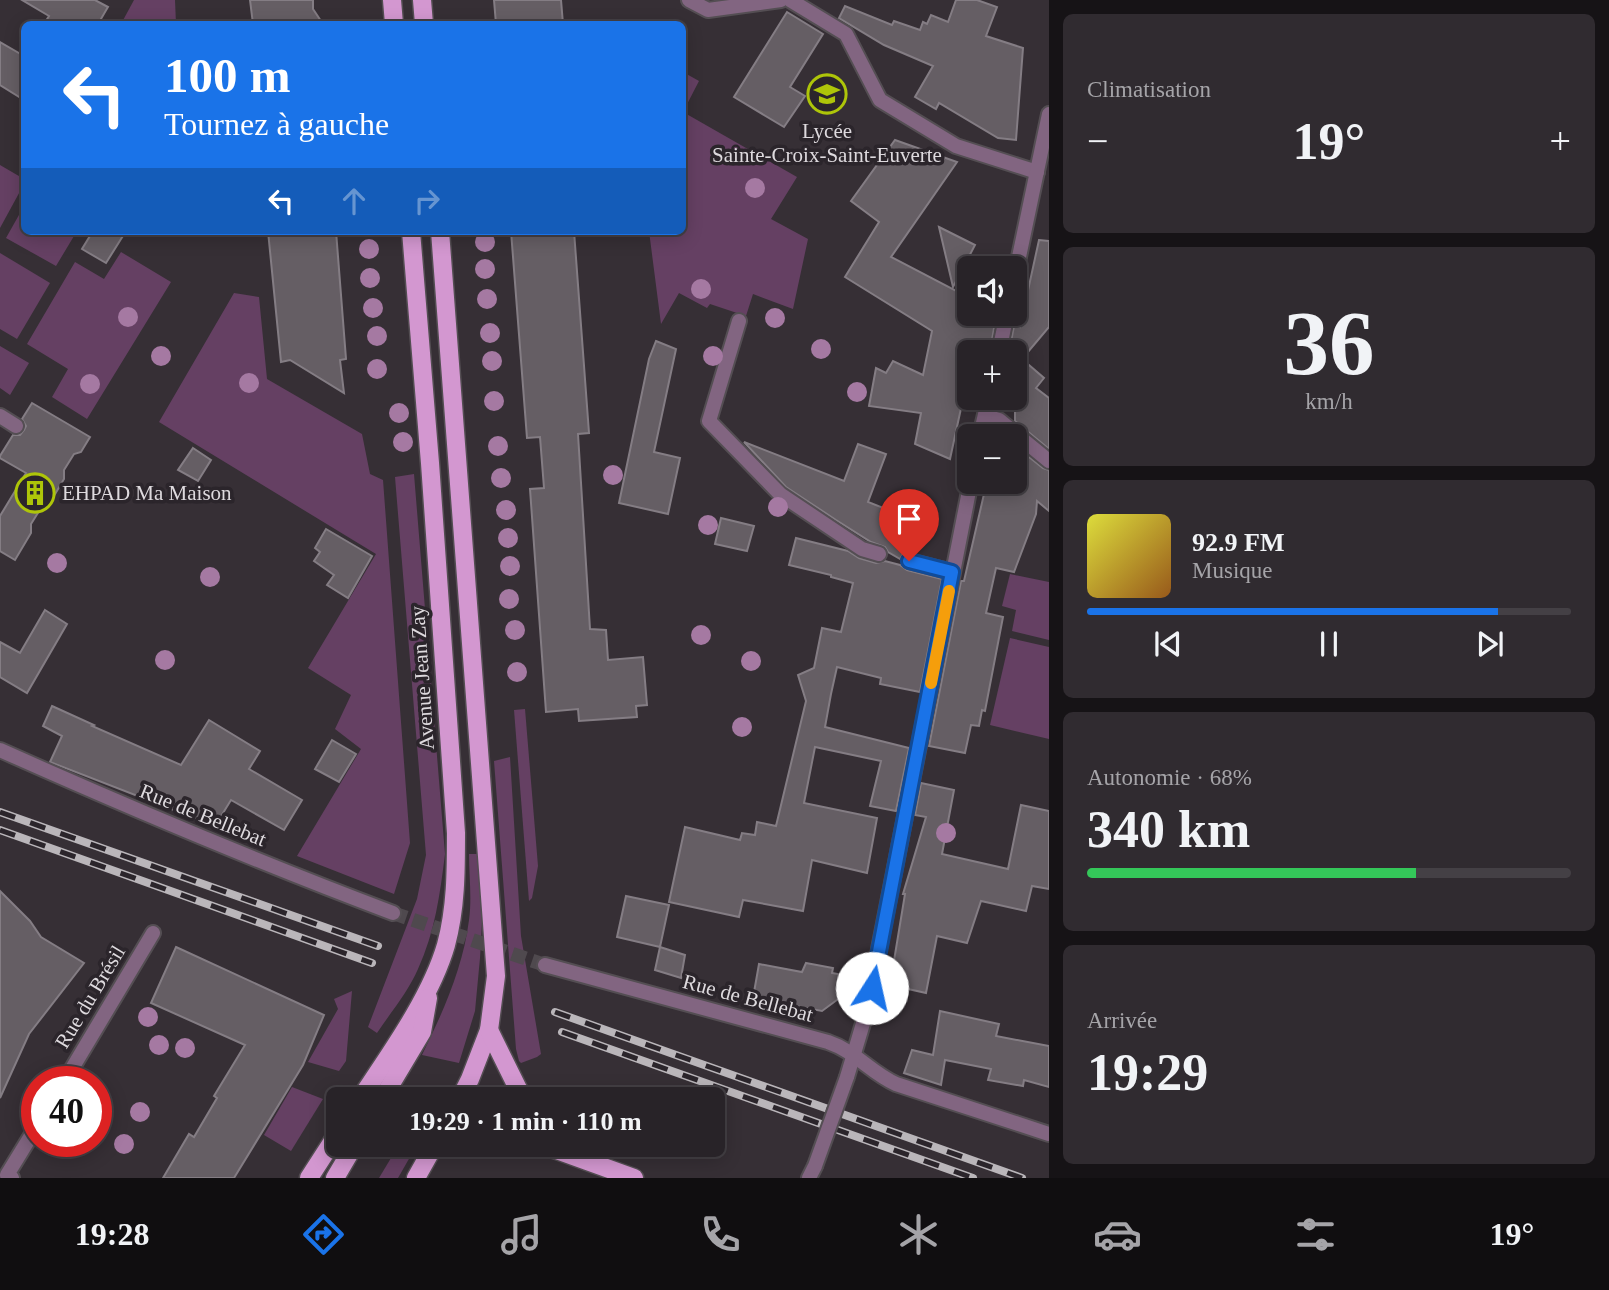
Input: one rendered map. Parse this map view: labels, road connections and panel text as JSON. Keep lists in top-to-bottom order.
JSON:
{
  "streets": {
    "main road": ["Avenue Jean Zay"],
    "street": ["Rue de Bellebat", "Rue du Brésil"]
  },
  "places": {
    "school or university": ["Lycée Sainte-Croix-Saint-Euverte"],
    "building": ["EHPAD Ma Maison"]
  },
  "page": {
    "tile": [
      "Climatisation",
      ["36", "km/h"],
      ["Autonomie · 68%", "340 km"],
      ["Arrivée", "19:29"]
    ],
    "turn": ["100 m", "Tournez à gauche"],
    "heat": ["−", "19°", "+"],
    "map_buttons": ["+", "−"],
    "song": ["92.9 FM", "Musique"],
    "limit": "40",
    "trip": "19:29 · 1 min · 110 m",
    "tabs": ["19:28", "19°"]
  }
}
